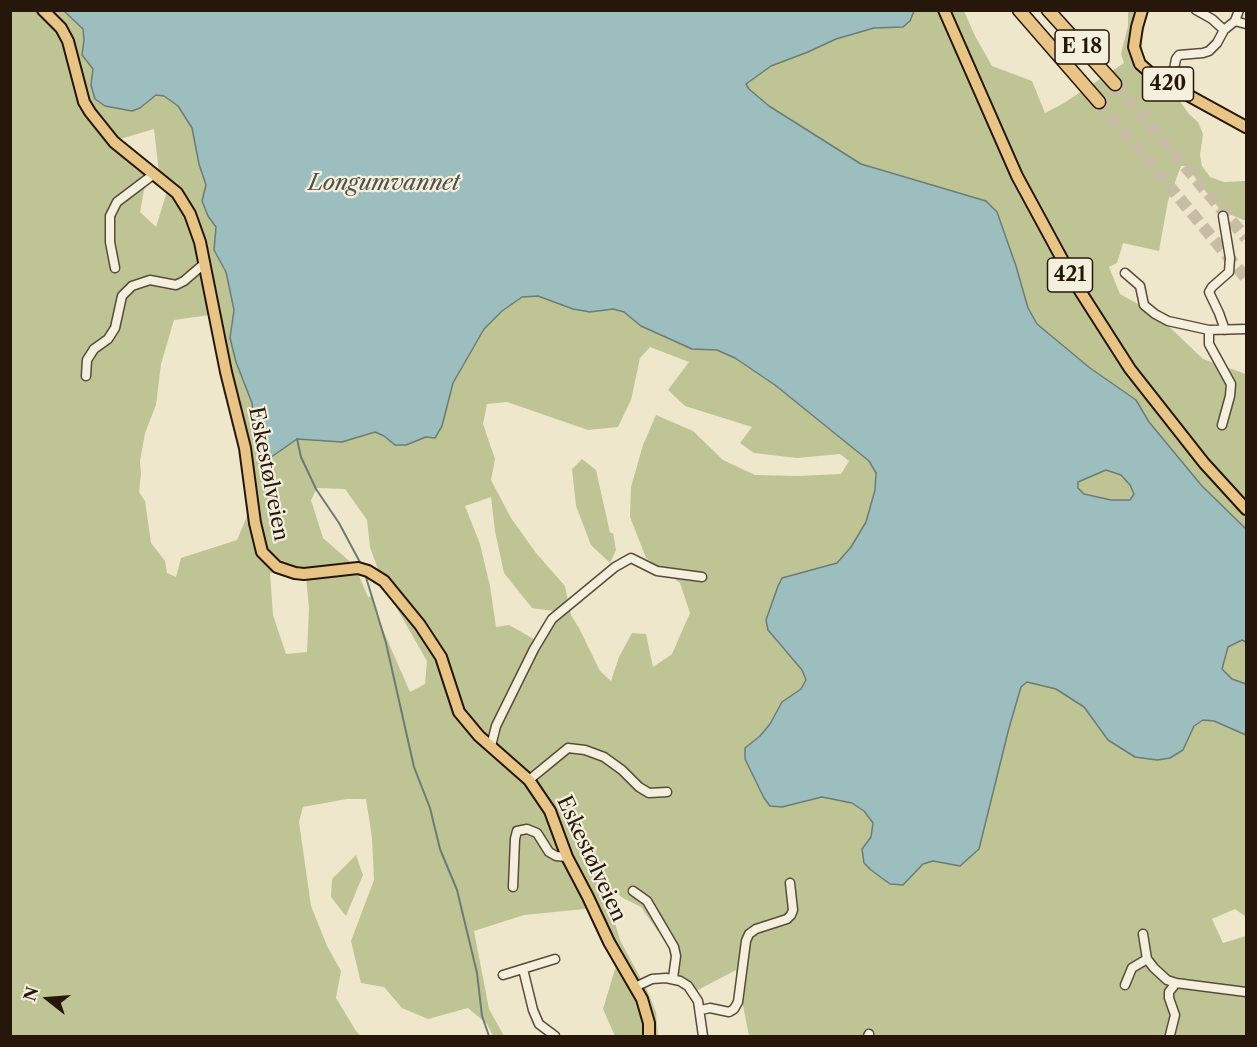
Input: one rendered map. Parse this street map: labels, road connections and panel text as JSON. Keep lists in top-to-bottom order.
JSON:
{
  "streets": {
    "highway": ["E 18"],
    "main road": ["420", "421", "Eskestølveien"]
  },
  "water": ["Longumvannet"],
  "north": "left"
}
